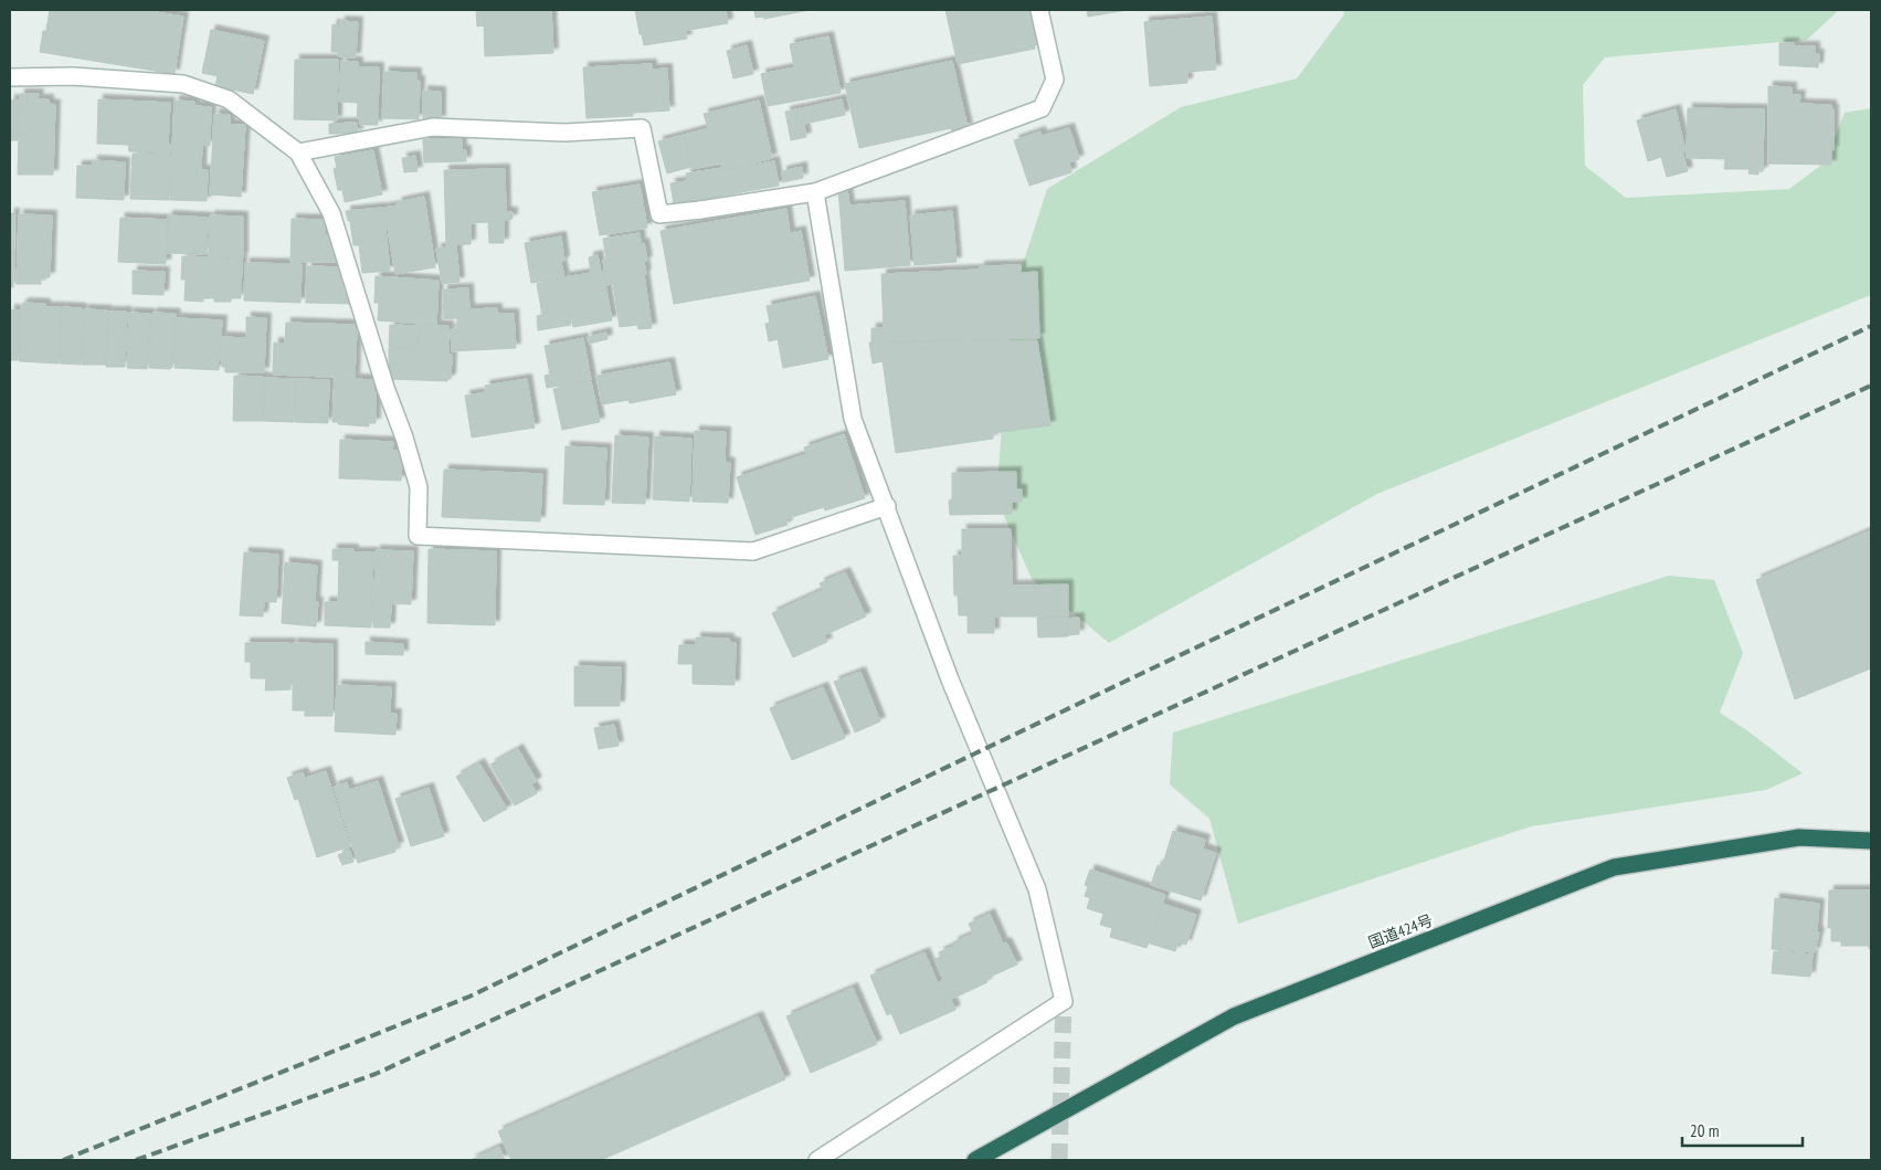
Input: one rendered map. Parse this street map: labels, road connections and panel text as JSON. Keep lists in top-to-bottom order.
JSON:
{
  "streets": {
    "highway": ["国道424号"]
  },
  "scale_bar": "20 m"
}
